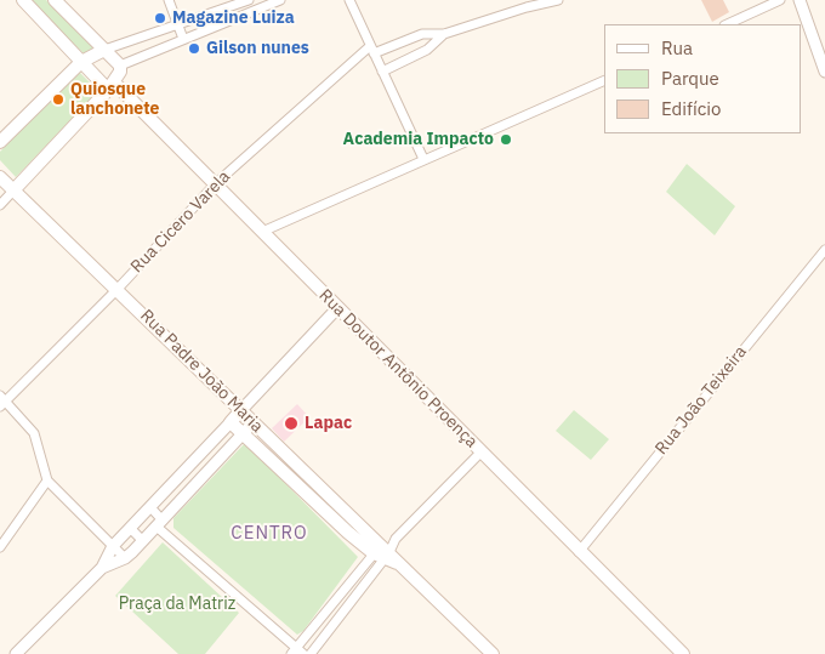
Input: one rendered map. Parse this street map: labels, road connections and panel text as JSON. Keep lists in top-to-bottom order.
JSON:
{
  "streets": {
    "main road": ["Rua Doutor Antônio Proença", "Rua Padre João Maria"],
    "street": ["Rua Cicero Varela", "Rua João Teixeira"]
  },
  "crossings": [
    ["Rua Cicero Varela", "Rua Doutor Antônio Proença"],
    ["Rua Cicero Varela", "Rua Padre João Maria"],
    ["Rua Doutor Antônio Proença", "Rua João Teixeira"]
  ],
  "districts": ["CENTRO"],
  "parks": ["Praça da Matriz"],
  "places": [
    "Magazine Luiza",
    "Gilson nunes",
    "Quiosque lanchonete",
    "Academia Impacto",
    "Lapac"
  ],
  "legend": ["Rua", "Parque", "Edifício"]
}
